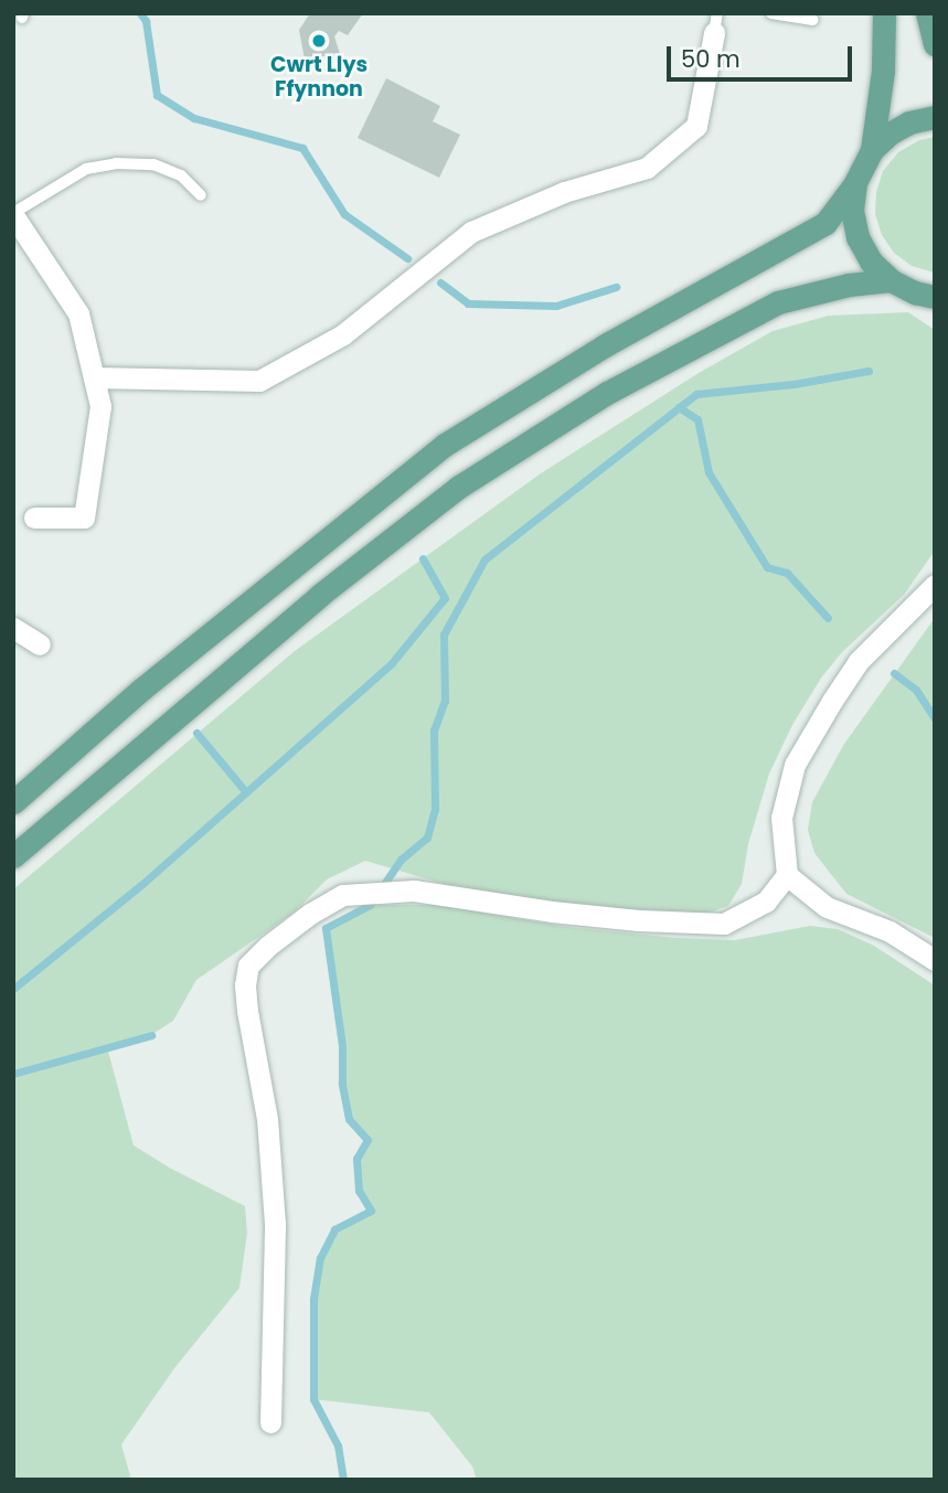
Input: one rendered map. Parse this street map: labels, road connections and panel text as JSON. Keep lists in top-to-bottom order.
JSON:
{
  "places": ["Cwrt Llys Ffynnon"],
  "scale_bar": "50 m"
}
